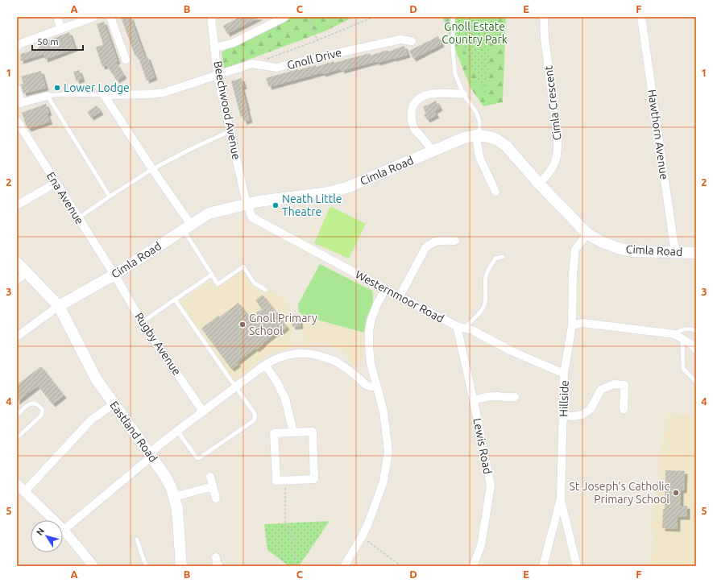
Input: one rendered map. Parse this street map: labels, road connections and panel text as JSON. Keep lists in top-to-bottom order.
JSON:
{
  "streets": {
    "main road": ["Cimla Road", "Eastland Road"],
    "street": [
      "Gnoll Drive",
      "Cimla Crescent",
      "Beechwood Avenue",
      "Hawthorn Avenue",
      "Ena Avenue",
      "Westernmoor Road",
      "Rugby Avenue",
      "Hillside",
      "Lewis Road"
    ]
  },
  "crossings": [
    ["Gnoll Drive", "Beechwood Avenue"],
    ["Cimla Crescent", "Cimla Road"],
    ["Beechwood Avenue", "Cimla Road"],
    ["Beechwood Avenue", "Westernmoor Road"],
    ["Hawthorn Avenue", "Cimla Road"],
    ["Cimla Road", "Ena Avenue"],
    ["Cimla Road", "Westernmoor Road"],
    ["Cimla Road", "Rugby Avenue"],
    ["Cimla Road", "Hillside"],
    ["Cimla Road", "Eastland Road"],
    ["Ena Avenue", "Rugby Avenue"],
    ["Westernmoor Road", "Hillside"],
    ["Westernmoor Road", "Lewis Road"]
  ],
  "parks": ["Gnoll Estate Country Park"],
  "places": [
    "Lower Lodge",
    "Neath Little Theatre",
    "Gnoll Primary School",
    "St Joseph's Catholic Primary School"
  ],
  "scale_bar": "50 m",
  "north": "top left",
  "grid": {
    "columns": [
      "A",
      "B",
      "C",
      "D",
      "E",
      "F"
    ],
    "rows": [
      "1",
      "2",
      "3",
      "4",
      "5"
    ]
  }
}
